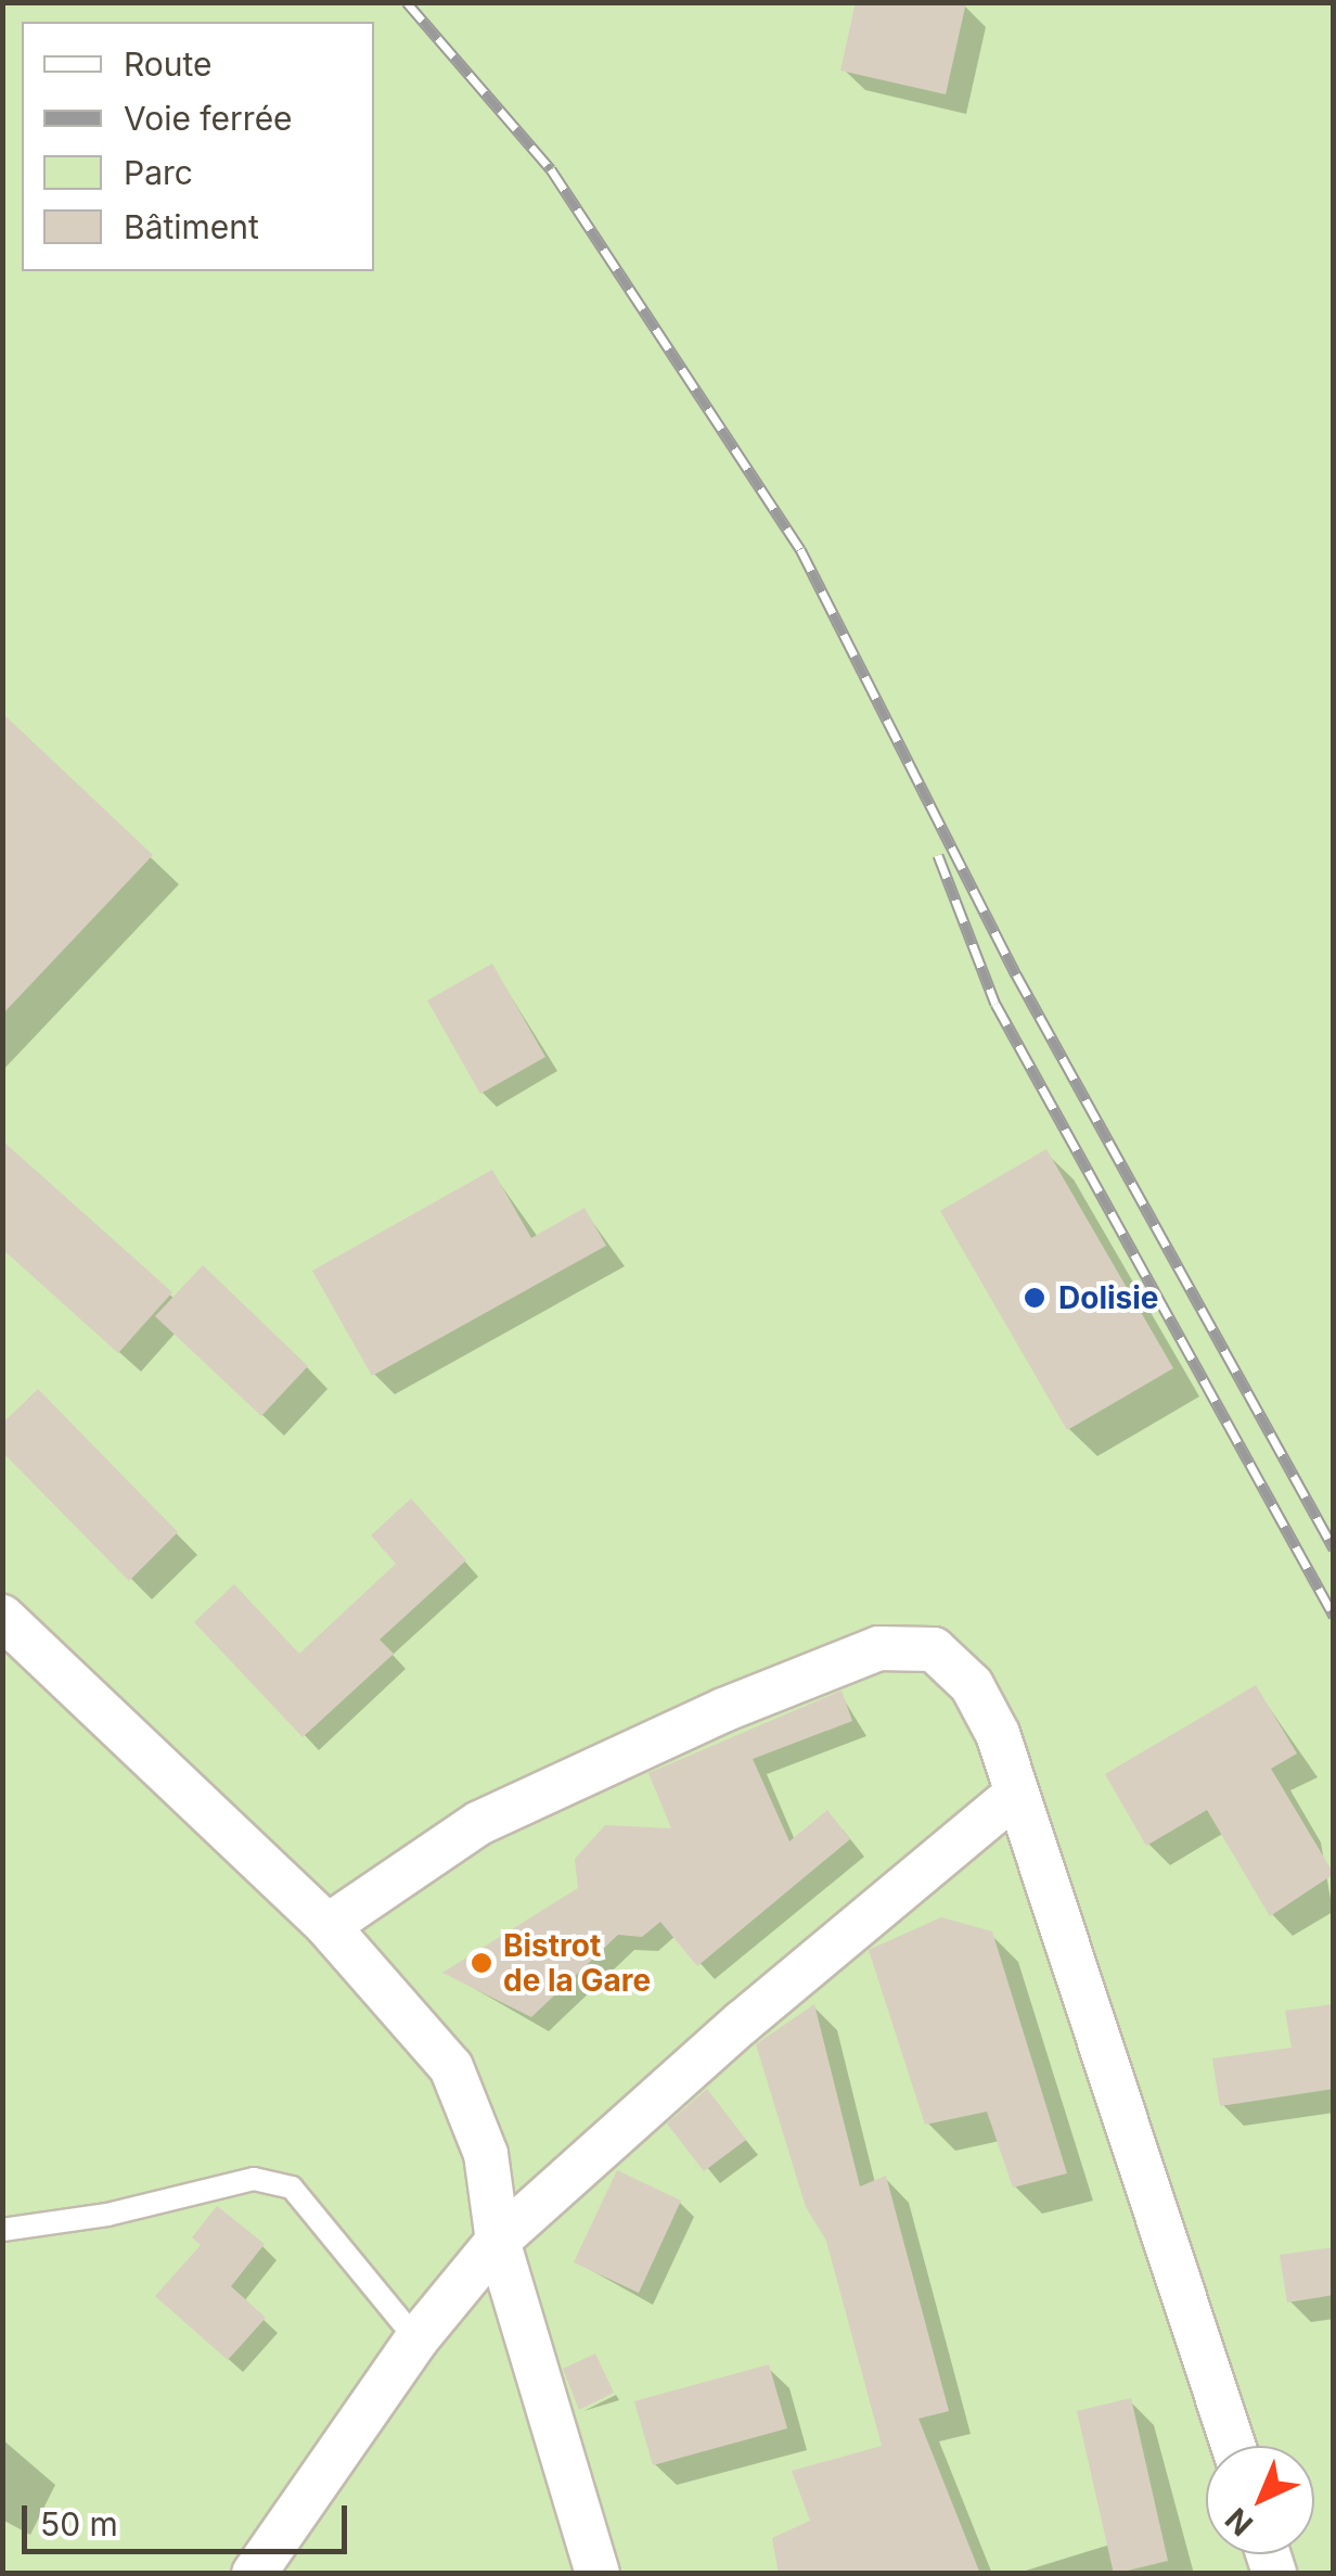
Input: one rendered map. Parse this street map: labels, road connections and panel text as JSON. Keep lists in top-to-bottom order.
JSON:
{
  "places": ["Dolisie", "Bistrot de la Gare"],
  "legend": [
    "Route",
    "Voie ferrée",
    "Parc",
    "Bâtiment"
  ],
  "scale_bar": "50 m",
  "north": "bottom left"
}
